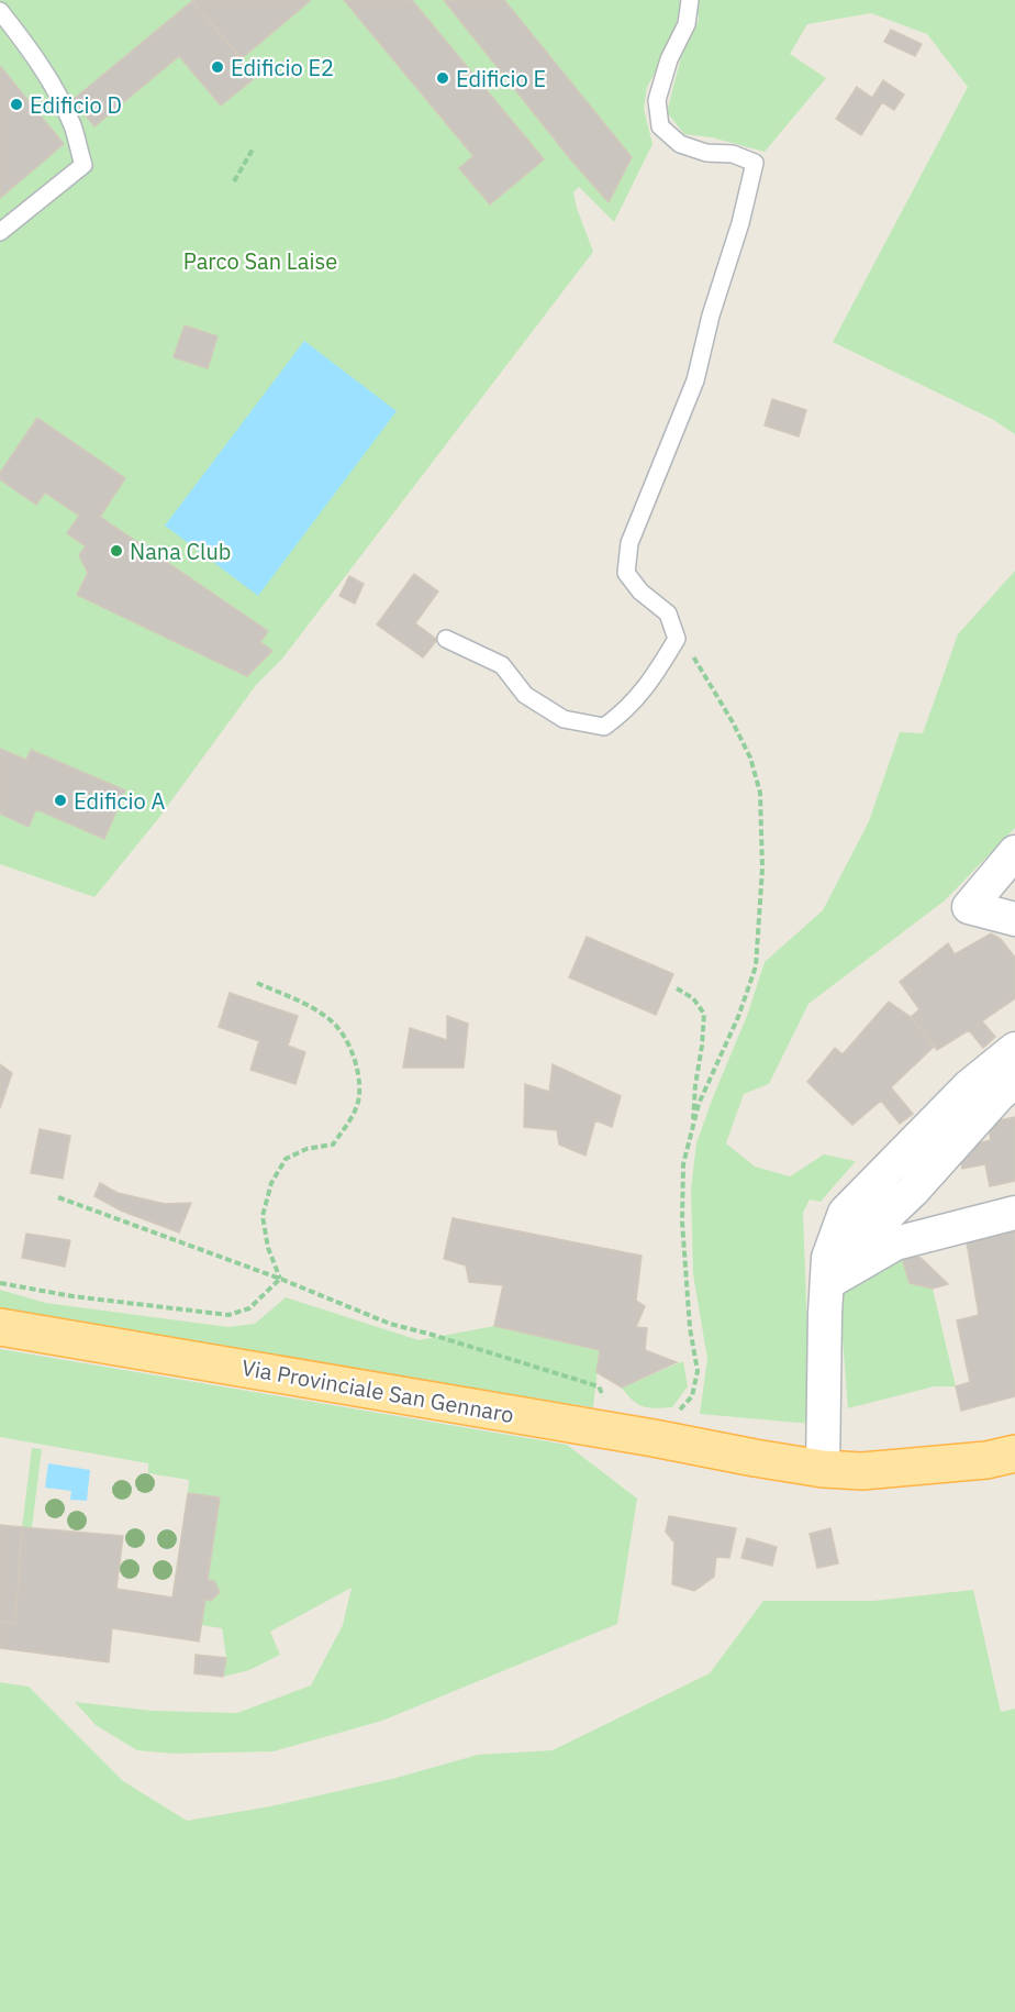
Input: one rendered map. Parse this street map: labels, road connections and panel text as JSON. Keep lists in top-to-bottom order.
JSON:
{
  "streets": {
    "main road": ["Via Provinciale San Gennaro"]
  },
  "parks": ["Parco San Laise"],
  "places": [
    "Edificio E2",
    "Edificio E",
    "Edificio D",
    "Nana Club",
    "Edificio A"
  ]
}
